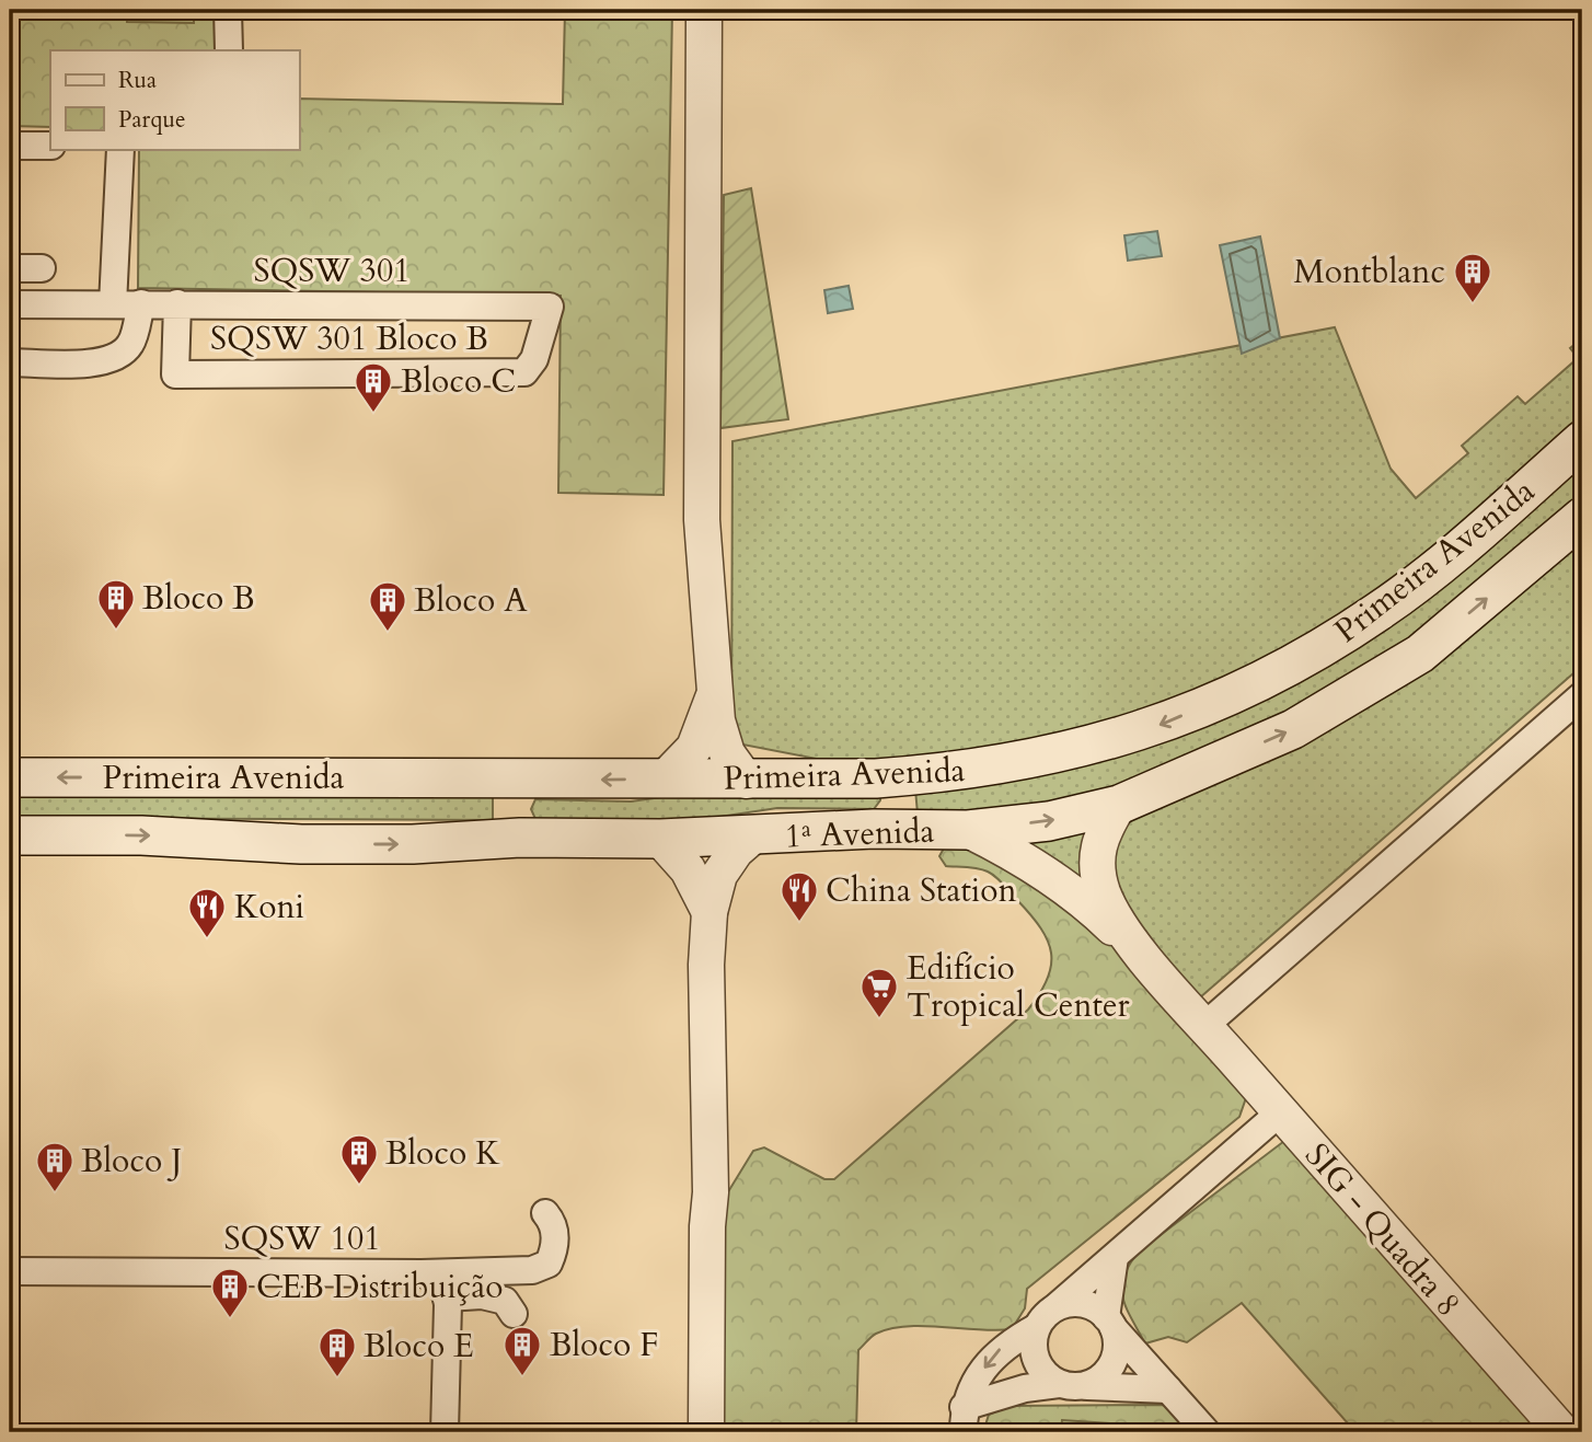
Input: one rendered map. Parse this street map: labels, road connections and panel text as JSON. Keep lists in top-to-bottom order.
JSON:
{
  "streets": {
    "main road": ["Primeira Avenida", "1ª Avenida"],
    "street": [
      "SQSW 301",
      "SQSW 301 Bloco B",
      "SIG - Quadra 8",
      "SQSW 101"
    ]
  },
  "crossings": [
    ["SQSW 301", "SQSW 301 Bloco B"],
    ["Primeira Avenida", "1ª Avenida"],
    ["Primeira Avenida", "SIG - Quadra 8"],
    ["1ª Avenida", "SIG - Quadra 8"]
  ],
  "places": {
    "building": [
      "Montblanc",
      "Bloco C",
      "Bloco B",
      "Bloco A",
      "Bloco K",
      "Bloco J",
      "CEB Distribuição",
      "Bloco F",
      "Bloco E"
    ],
    "restaurant": ["China Station", "Koni"],
    "supermarket": ["Edifício Tropical Center"]
  },
  "legend": ["Rua", "Parque"]
}
